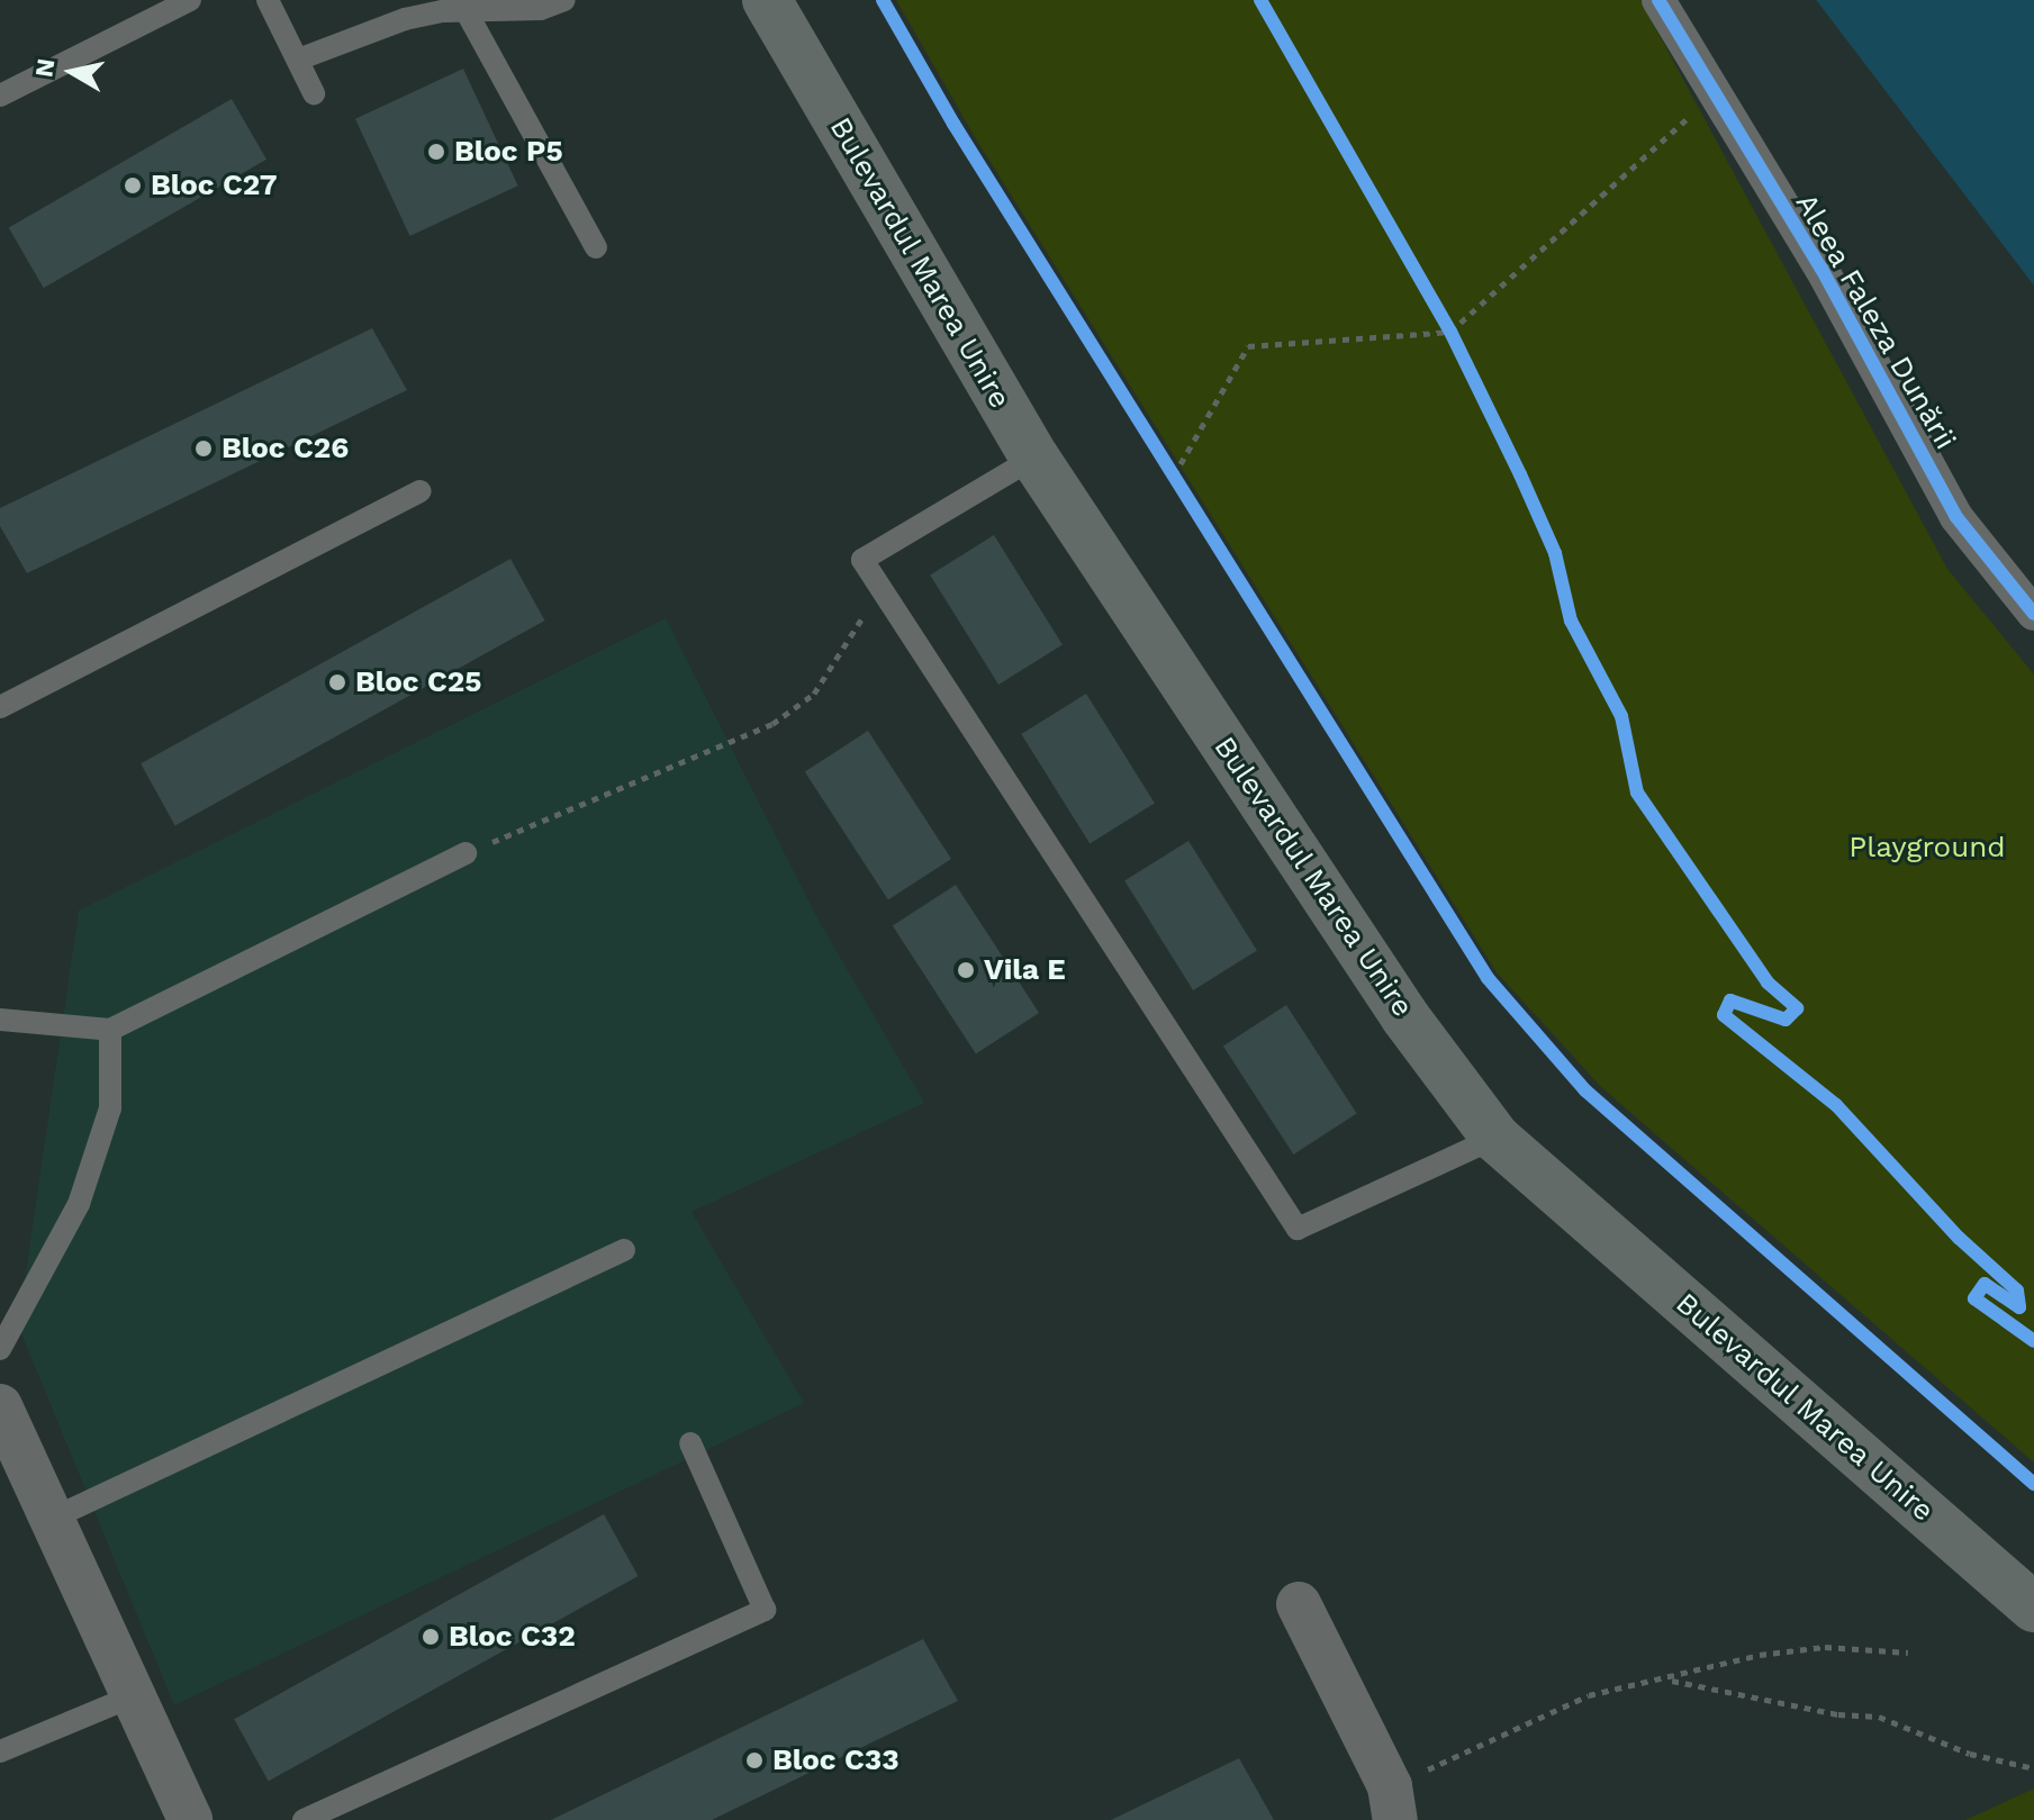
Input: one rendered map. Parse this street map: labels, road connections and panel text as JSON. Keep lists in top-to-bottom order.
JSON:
{
  "streets": {
    "main road": ["Bulevardul Marea Unire"],
    "street": ["Aleea Faleza Dunării"]
  },
  "parks": ["Playground"],
  "places": [
    "Bloc P5",
    "Bloc C27",
    "Bloc C26",
    "Bloc C25",
    "Vila E",
    "Bloc C32",
    "Bloc C33"
  ],
  "north": "left"
}
